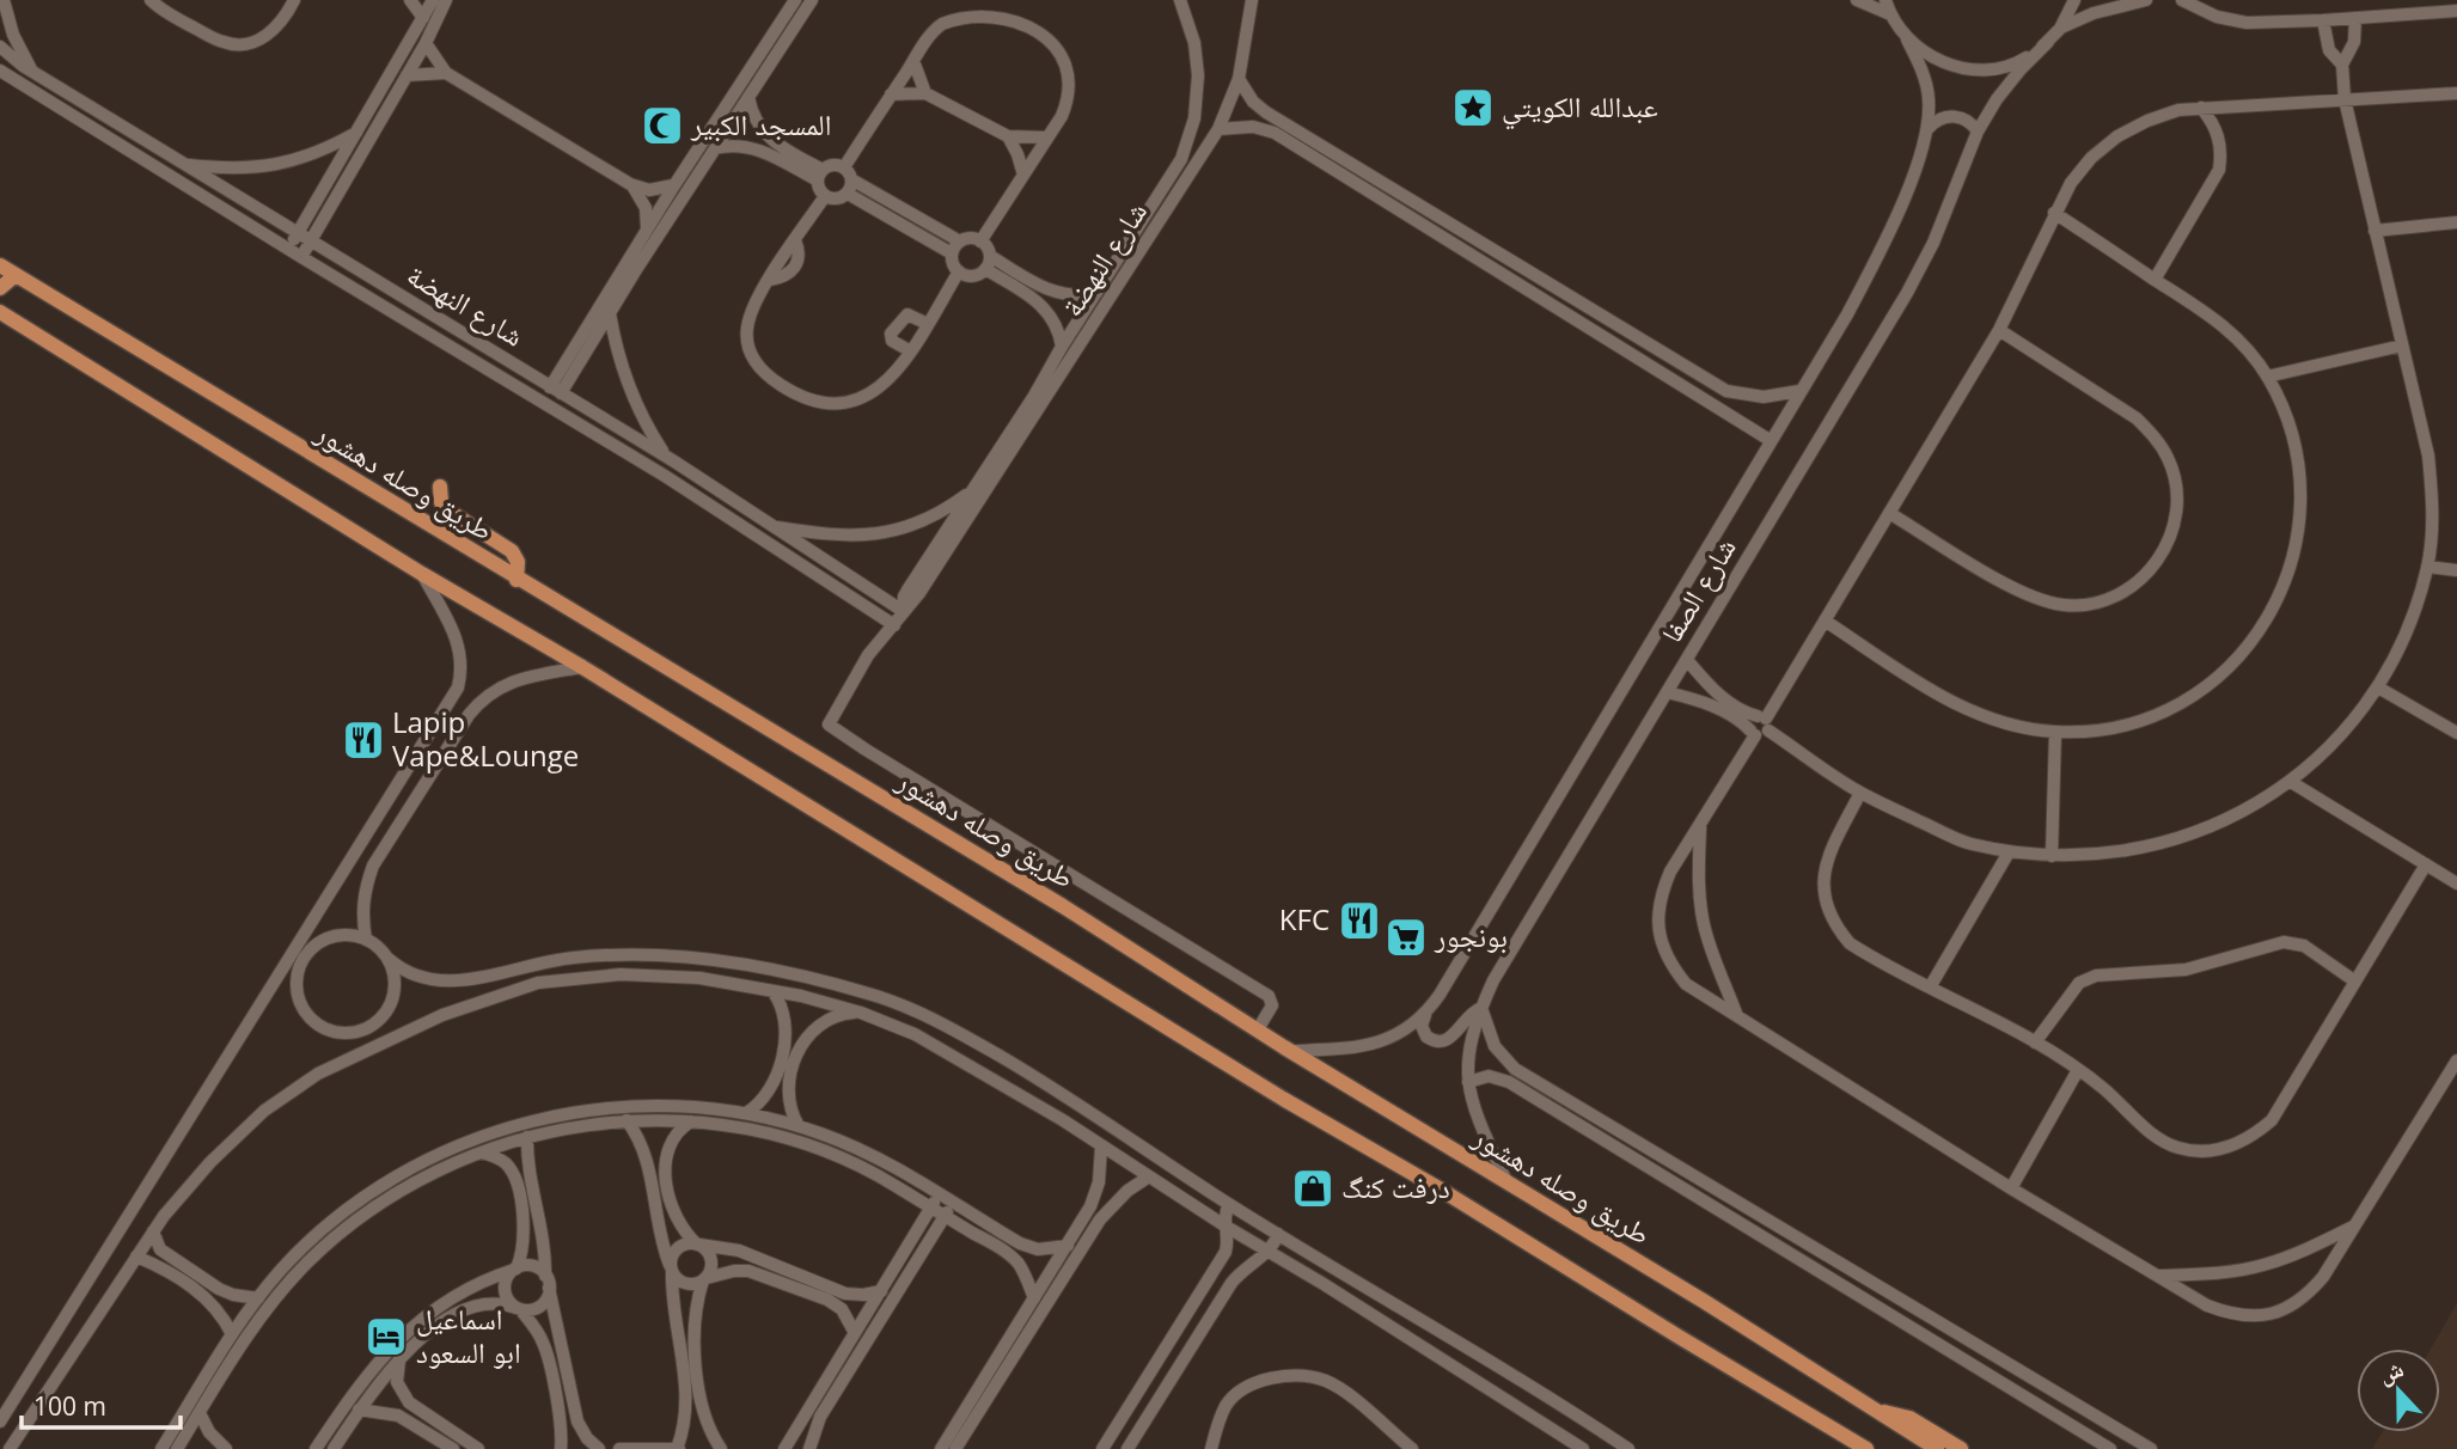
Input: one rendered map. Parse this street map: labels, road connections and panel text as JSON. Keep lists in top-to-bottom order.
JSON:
{
  "streets": {
    "main road": ["طريق وصله دهشور"],
    "street": ["شارع النهضة", "شارع الصفا"]
  },
  "crossings": [
    ["طريق وصله دهشور", "شارع الصفا"]
  ],
  "places": {
    "place": ["عبدالله الكويتي"],
    "mosque": ["المسجد الكبير"],
    "restaurant": ["Lapip Vape&Lounge", "KFC"],
    "supermarket": ["بونجور"],
    "shop": ["درفت كنگ"],
    "hotel": ["اسماعيل ابو السعود"]
  },
  "scale_bar": "100 m",
  "north": "top"
}
